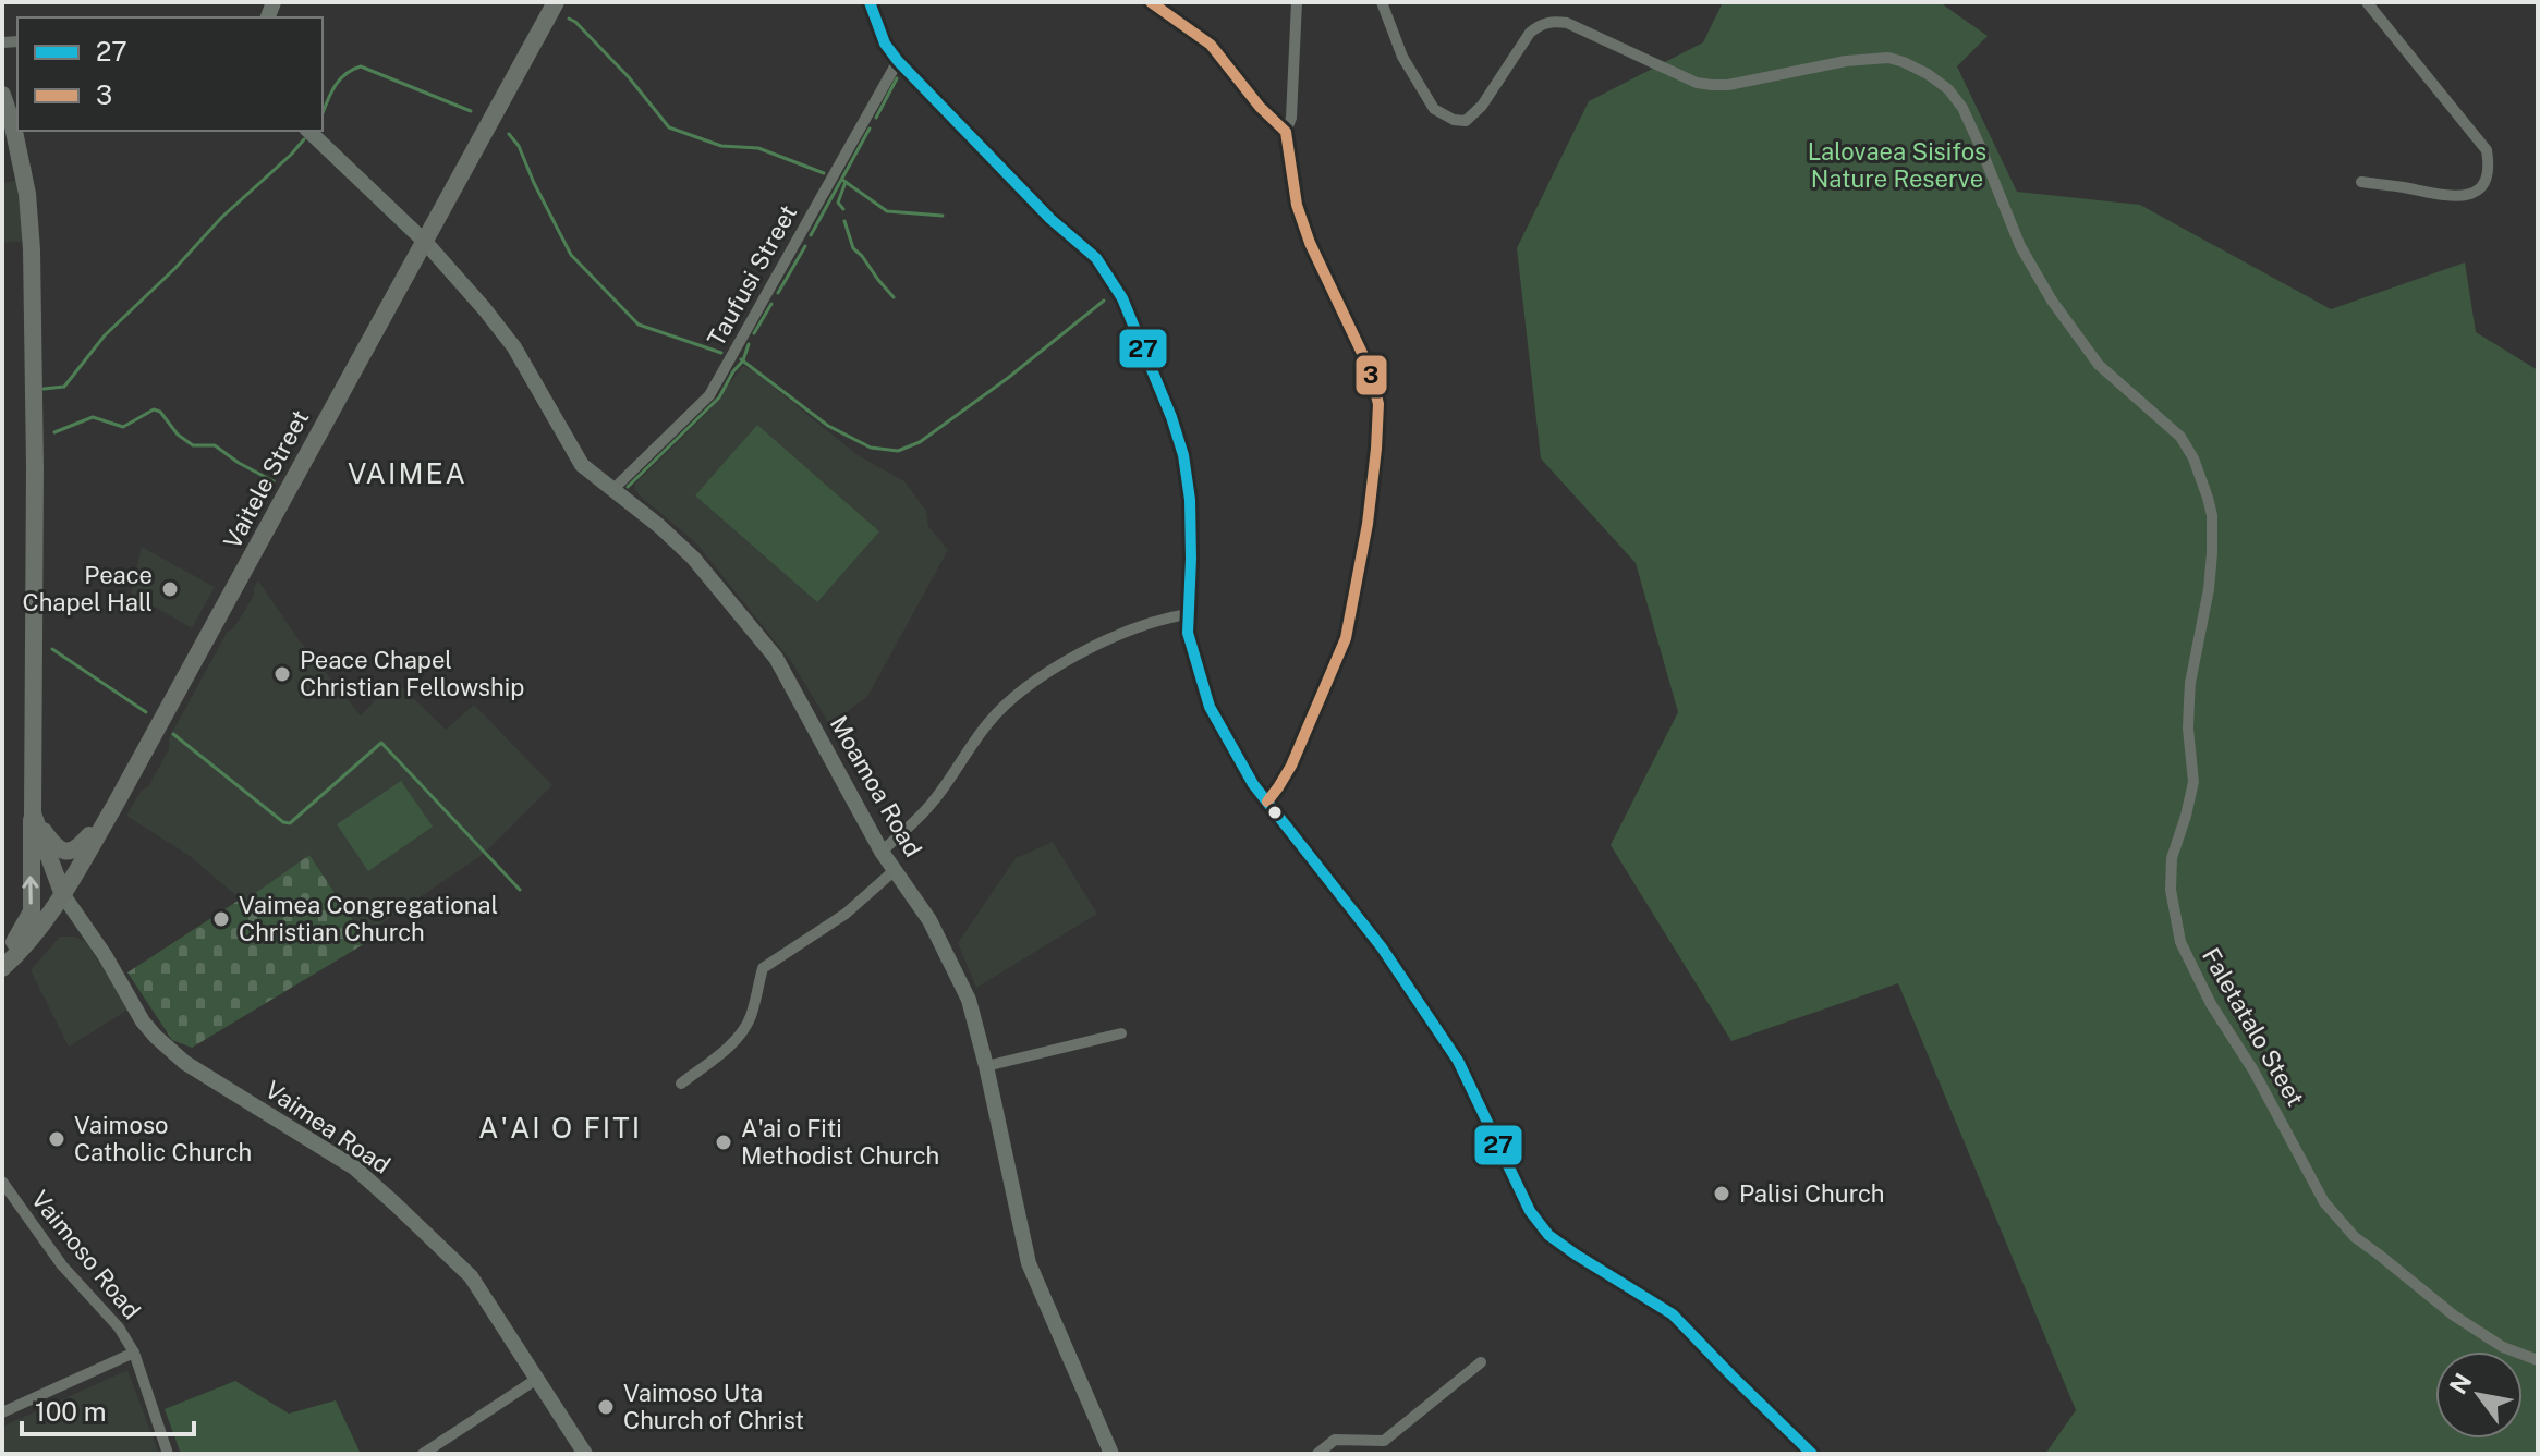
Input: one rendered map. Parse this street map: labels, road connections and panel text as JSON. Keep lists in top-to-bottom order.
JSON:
{
  "streets": {
    "main road": ["Vaitele Street"],
    "street": [
      "Taufusi Street",
      "Moamoa Road",
      "Faletatalo Steet",
      "Vaimea Road",
      "Vaimoso Road"
    ]
  },
  "crossings": [
    ["Taufusi Street", "Moamoa Road"],
    ["Vaitele Street", "Moamoa Road"],
    ["Vaitele Street", "Vaimea Road"]
  ],
  "districts": ["VAIMEA", "A'AI O FITI"],
  "parks": ["Lalovaea Sisifos Nature Reserve"],
  "places": [
    "Peace Chapel Hall",
    "Peace Chapel Christian Fellowship",
    "Vaimea Congregational Christian Church",
    "Vaimoso Catholic Church",
    "A'ai o Fiti Methodist Church",
    "Palisi Church",
    "Vaimoso Uta Church of Christ"
  ],
  "lines": ["transit line 27", "transit line 3"],
  "legend": ["27", "3"],
  "scale_bar": "100 m",
  "north": "top left"
}
